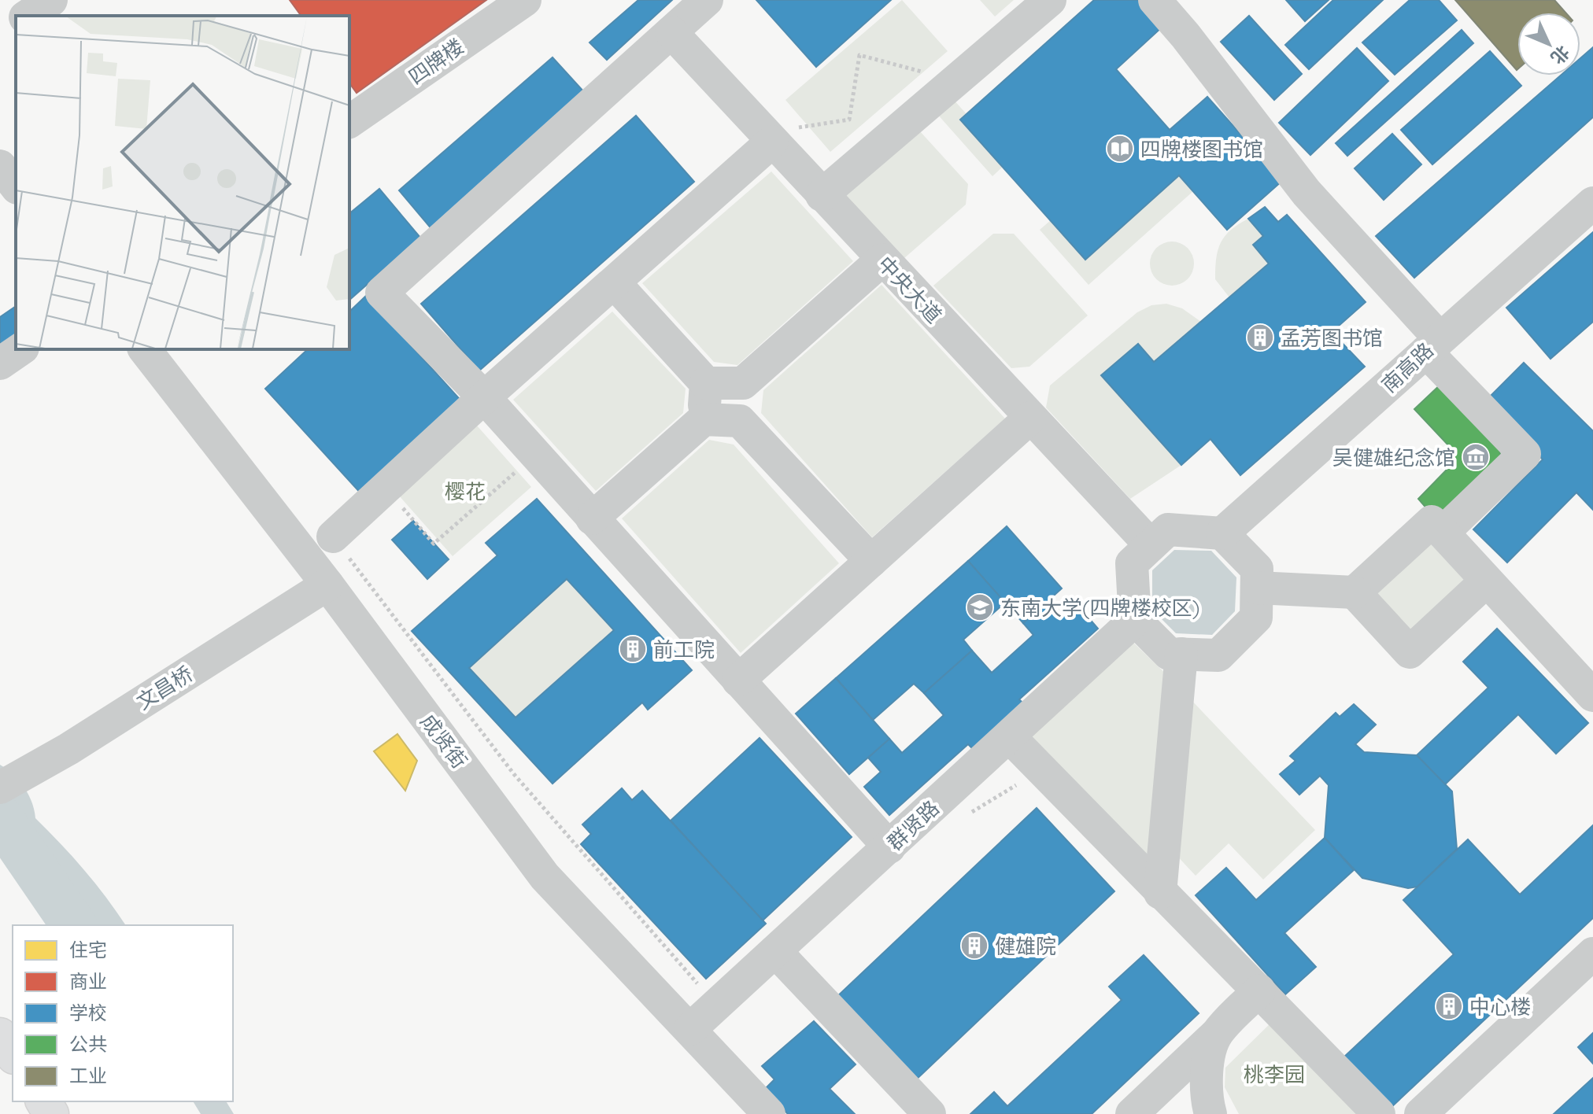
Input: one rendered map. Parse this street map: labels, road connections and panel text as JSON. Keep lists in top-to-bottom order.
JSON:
{
  "streets": {
    "street": [
      "四牌楼",
      "中央大道",
      "南高路",
      "文昌桥",
      "成贤街",
      "群贤路"
    ]
  },
  "crossings": [
    ["中央大道", "南高路"],
    ["中央大道", "群贤路"],
    ["南高路", "群贤路"],
    ["文昌桥", "成贤街"],
    ["成贤街", "群贤路"]
  ],
  "parks": ["樱花", "桃李园"],
  "places": {
    "library": ["四牌楼图书馆"],
    "building": [
      "孟芳图书馆",
      "前工院",
      "健雄院",
      "中心楼"
    ],
    "museum": ["吴健雄纪念馆"],
    "school or university": ["东南大学(四牌楼校区)"]
  },
  "legend": [
    "住宅",
    "商业",
    "学校",
    "公共",
    "工业"
  ],
  "north": "bottom right"
}
